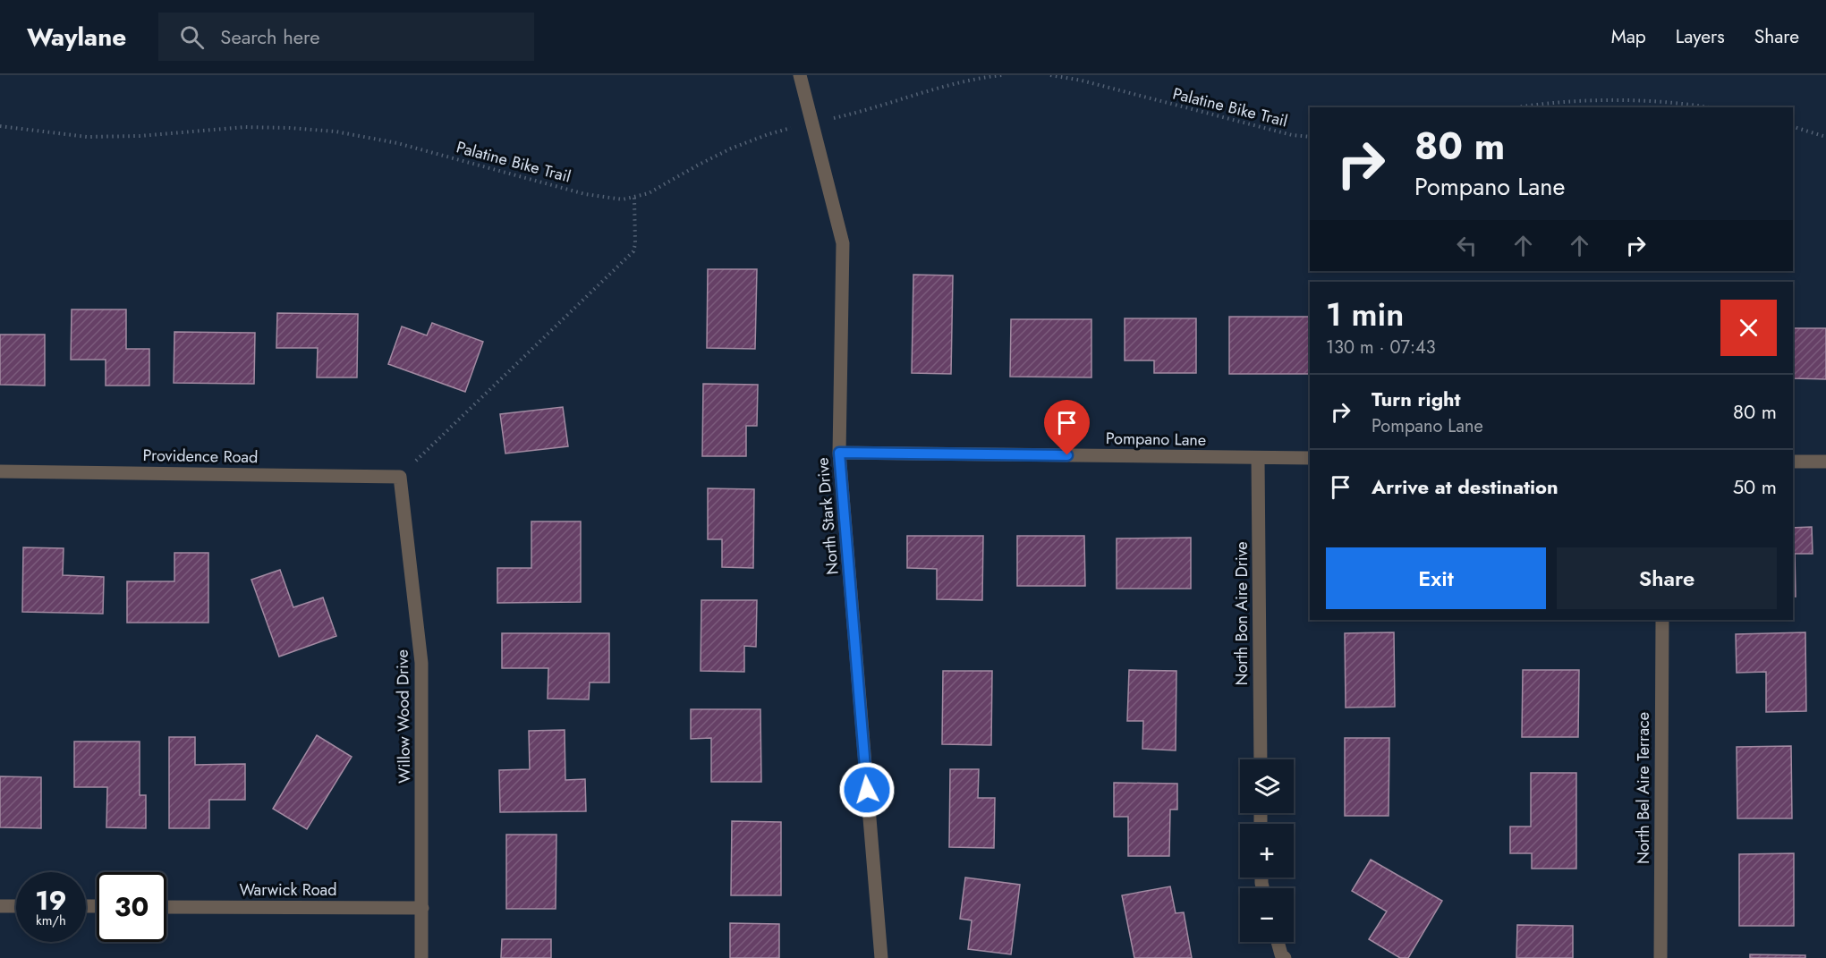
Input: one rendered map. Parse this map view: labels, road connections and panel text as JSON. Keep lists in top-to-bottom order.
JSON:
{
  "streets": {
    "street": [
      "Pompano Lane",
      "Providence Road",
      "North Stark Drive",
      "North Bon Aire Drive",
      "Willow Wood Drive",
      "North Bel Aire Terrace",
      "Warwick Road"
    ],
    "path": ["Palatine Bike Trail"]
  },
  "crossings": [
    ["Palatine Bike Trail", "North Stark Drive"],
    ["Pompano Lane", "North Stark Drive"],
    ["Pompano Lane", "North Bon Aire Drive"],
    ["Providence Road", "Willow Wood Drive"],
    ["Willow Wood Drive", "Warwick Road"]
  ],
  "page": {
    "header": "Waylane",
    "search": "Search here",
    "nav": ["Map", "Layers", "Share"],
    "turn": ["80 m", "Pompano Lane"],
    "heading": ["1 min", "130 m · 07:43"],
    "list": [
      {
        "name": "Turn right",
        "note": "Pompano Lane",
        "value": "80 m"
      },
      {
        "name": "Arrive at destination",
        "value": "50 m"
      }
    ],
    "buttons": ["Exit", "Share"],
    "map_buttons": ["+", "−"],
    "speed": "19 km/h",
    "limit": "30"
  }
}
